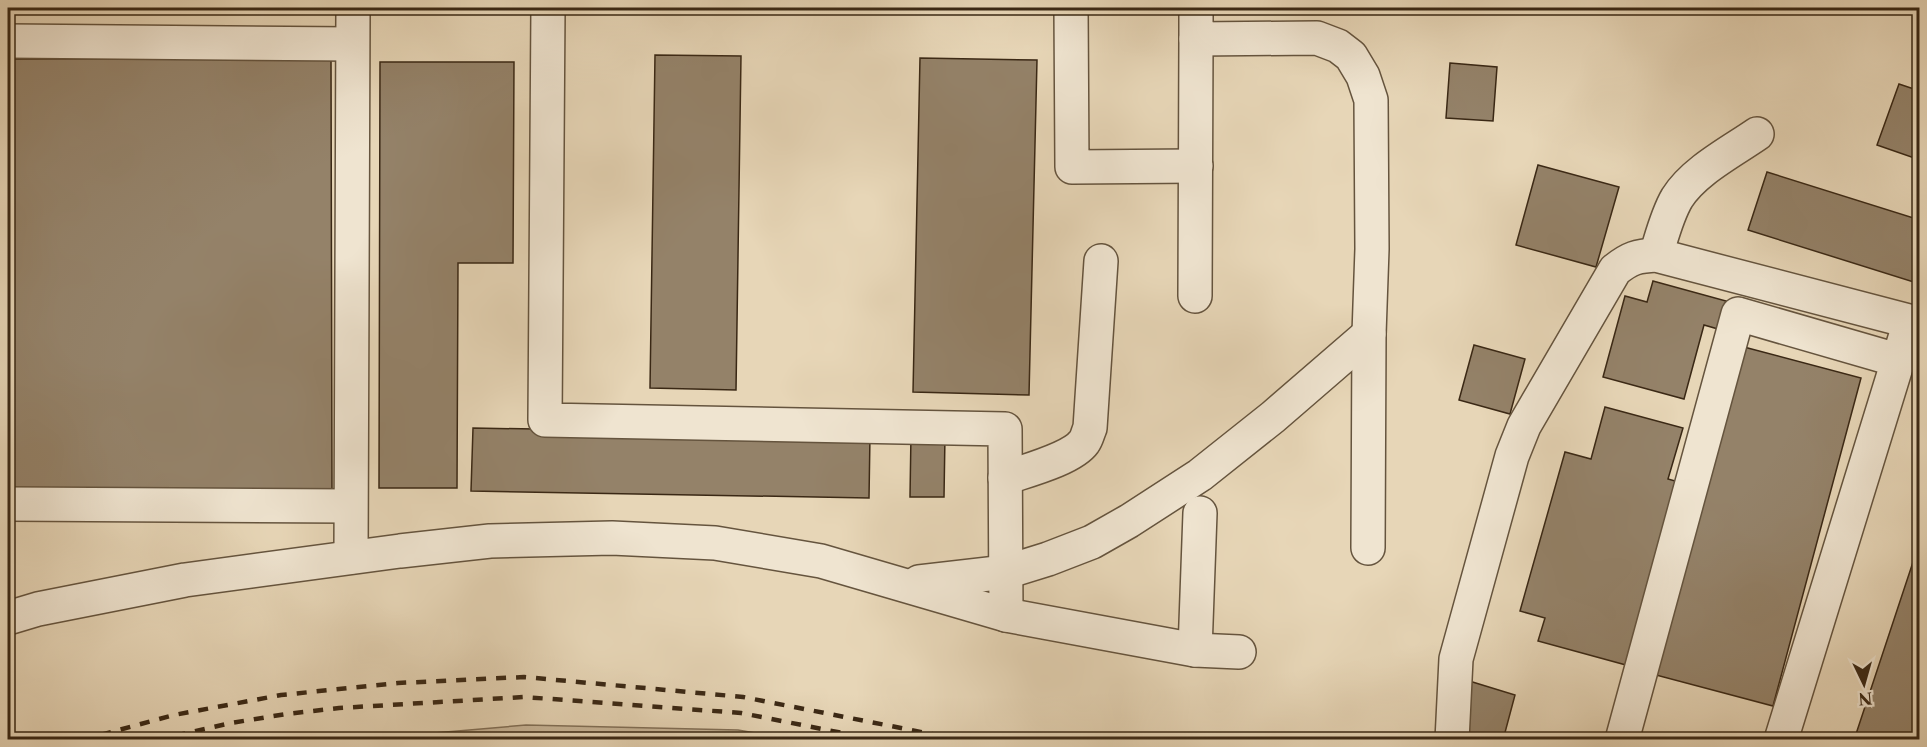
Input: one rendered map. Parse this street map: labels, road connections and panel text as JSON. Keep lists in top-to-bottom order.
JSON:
{
  "north": "bottom"
}
